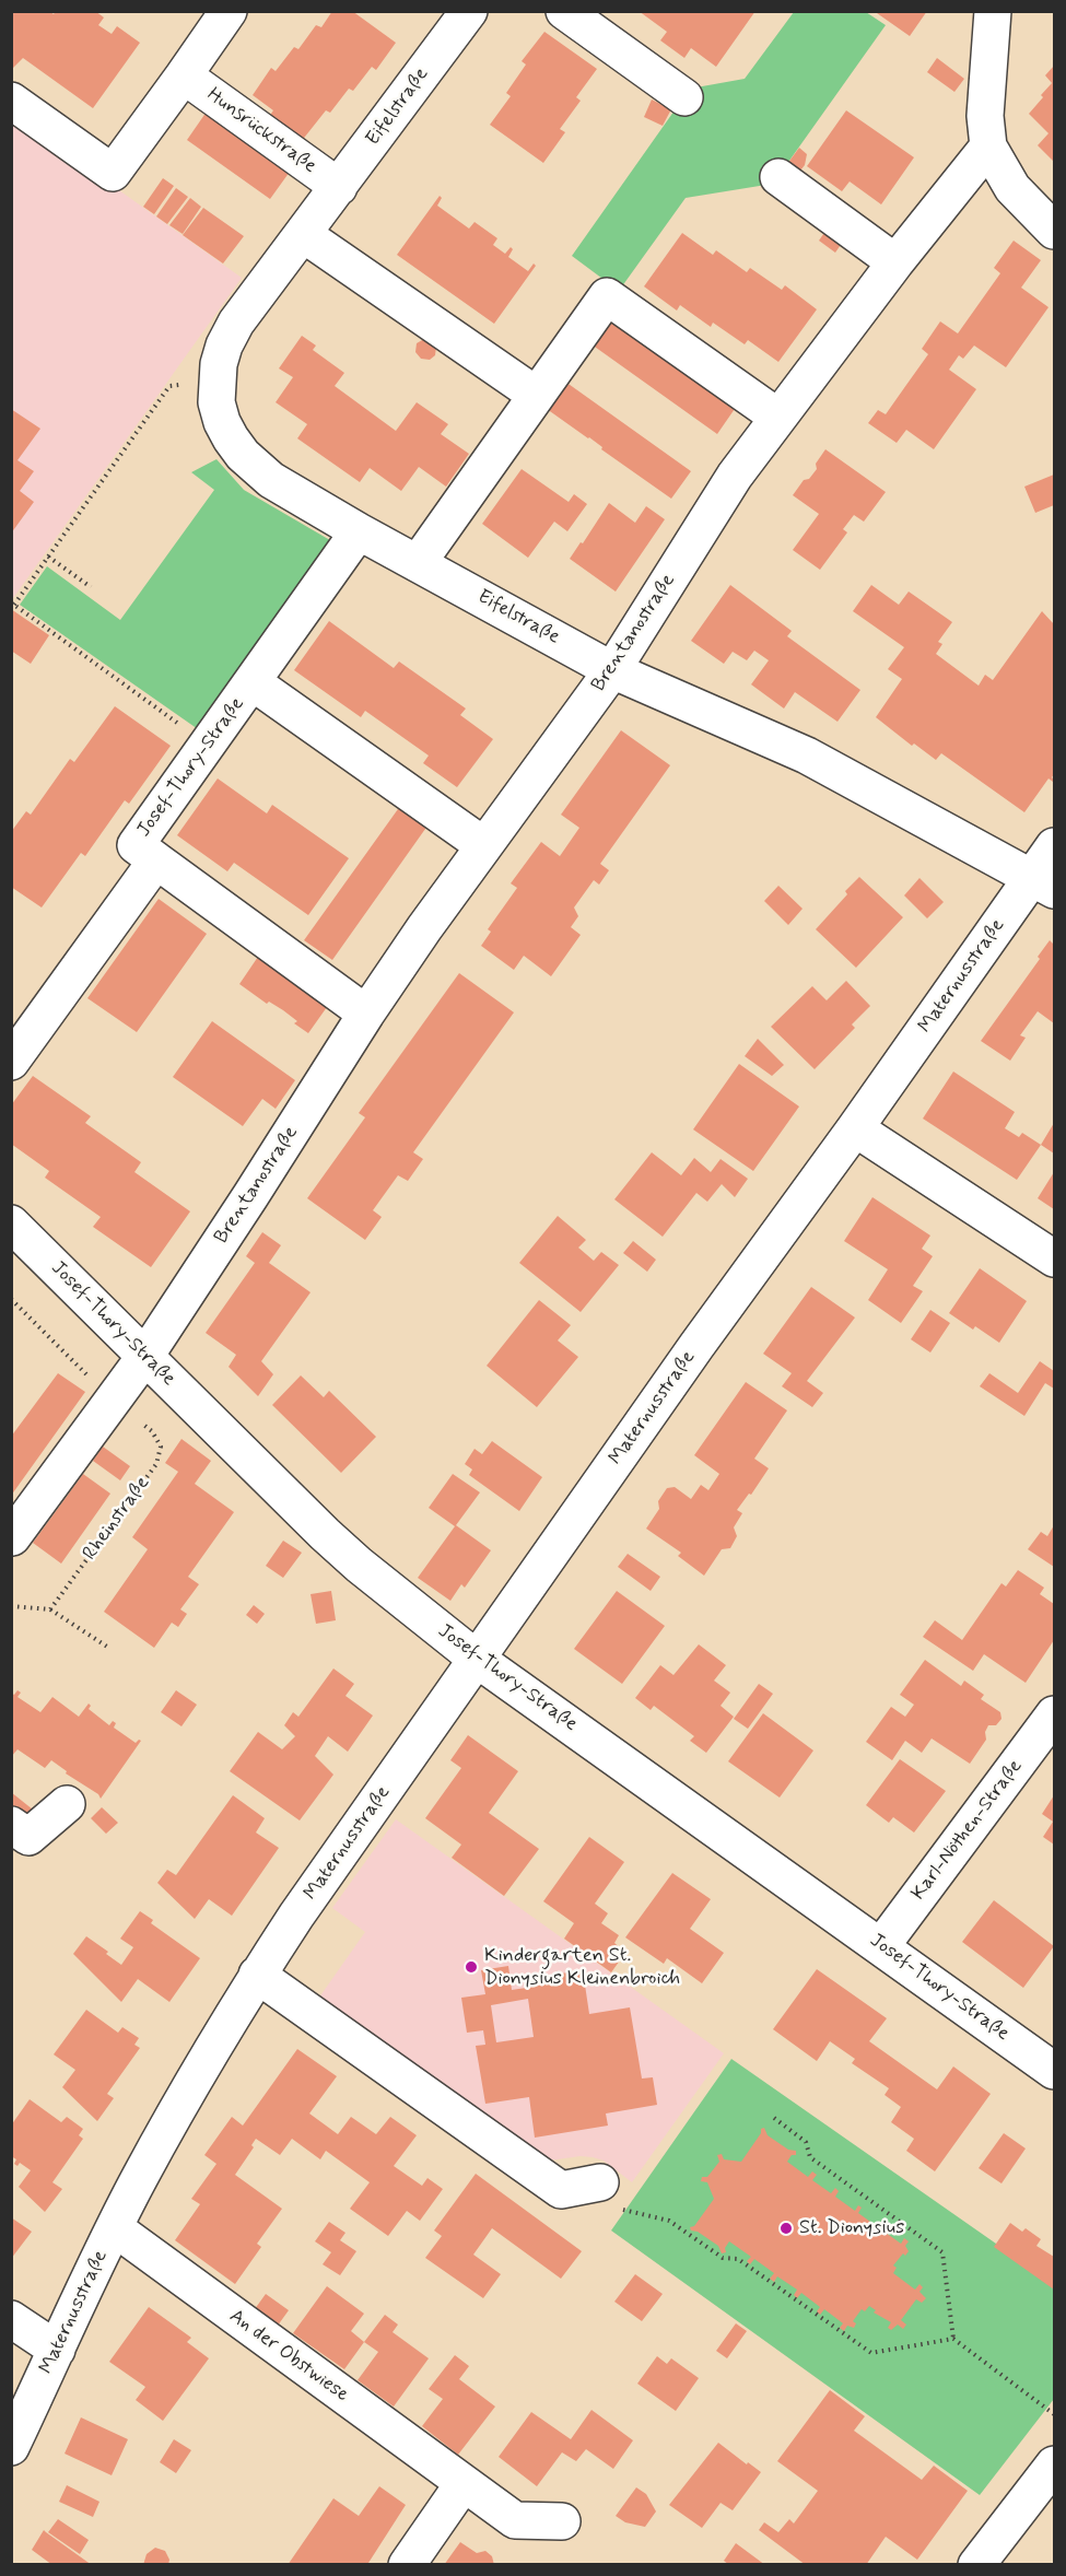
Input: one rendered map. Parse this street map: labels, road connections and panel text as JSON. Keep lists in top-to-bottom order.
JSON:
{
  "streets": {
    "street": [
      "Eifelstraße",
      "Hunsrückstraße",
      "Brentanostraße",
      "Josef-Thory-Straße",
      "Maternusstraße",
      "Karl-Nöthen-Straße",
      "An der Obstwiese"
    ],
    "path": ["Rheinstraße"]
  },
  "crossings": [
    ["Eifelstraße", "Hunsrückstraße"],
    ["Eifelstraße", "Brentanostraße"],
    ["Eifelstraße", "Josef-Thory-Straße"],
    ["Eifelstraße", "Maternusstraße"],
    ["Brentanostraße", "Josef-Thory-Straße"],
    ["Brentanostraße", "Rheinstraße"],
    ["Josef-Thory-Straße", "Maternusstraße"],
    ["Josef-Thory-Straße", "Karl-Nöthen-Straße"],
    ["Maternusstraße", "An der Obstwiese"]
  ],
  "places": ["Kindergarten St. Dionysius Kleinenbroich", "St. Dionysius"]
}
